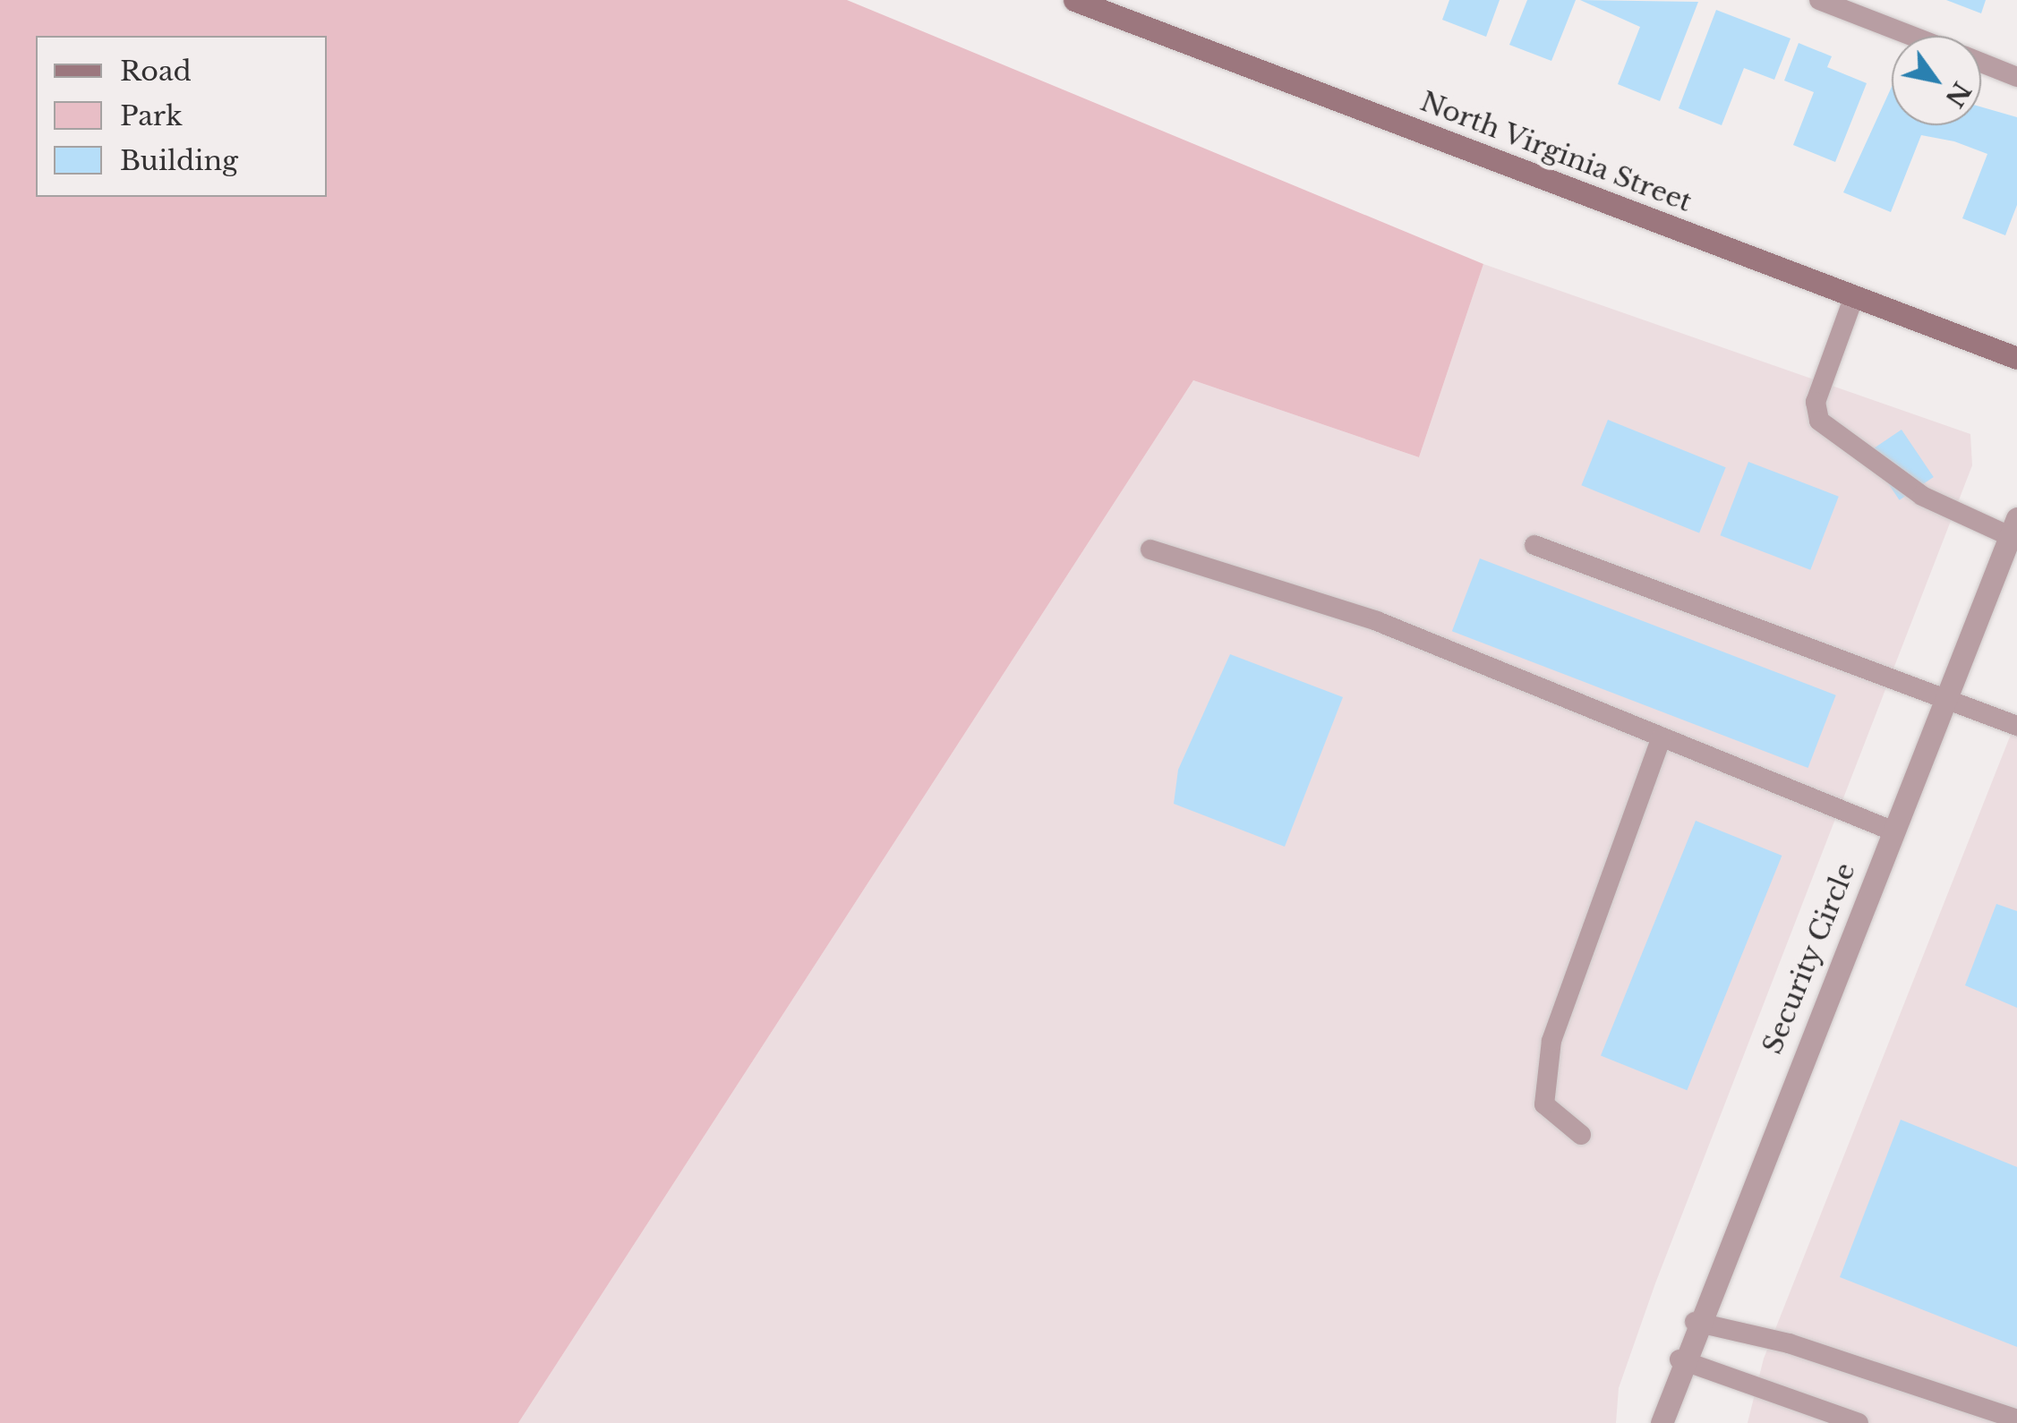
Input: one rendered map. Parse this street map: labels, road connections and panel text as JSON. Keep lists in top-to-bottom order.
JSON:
{
  "streets": {
    "main road": ["North Virginia Street"],
    "street": ["Security Circle"]
  },
  "legend": ["Road", "Park", "Building"],
  "north": "bottom right"
}
